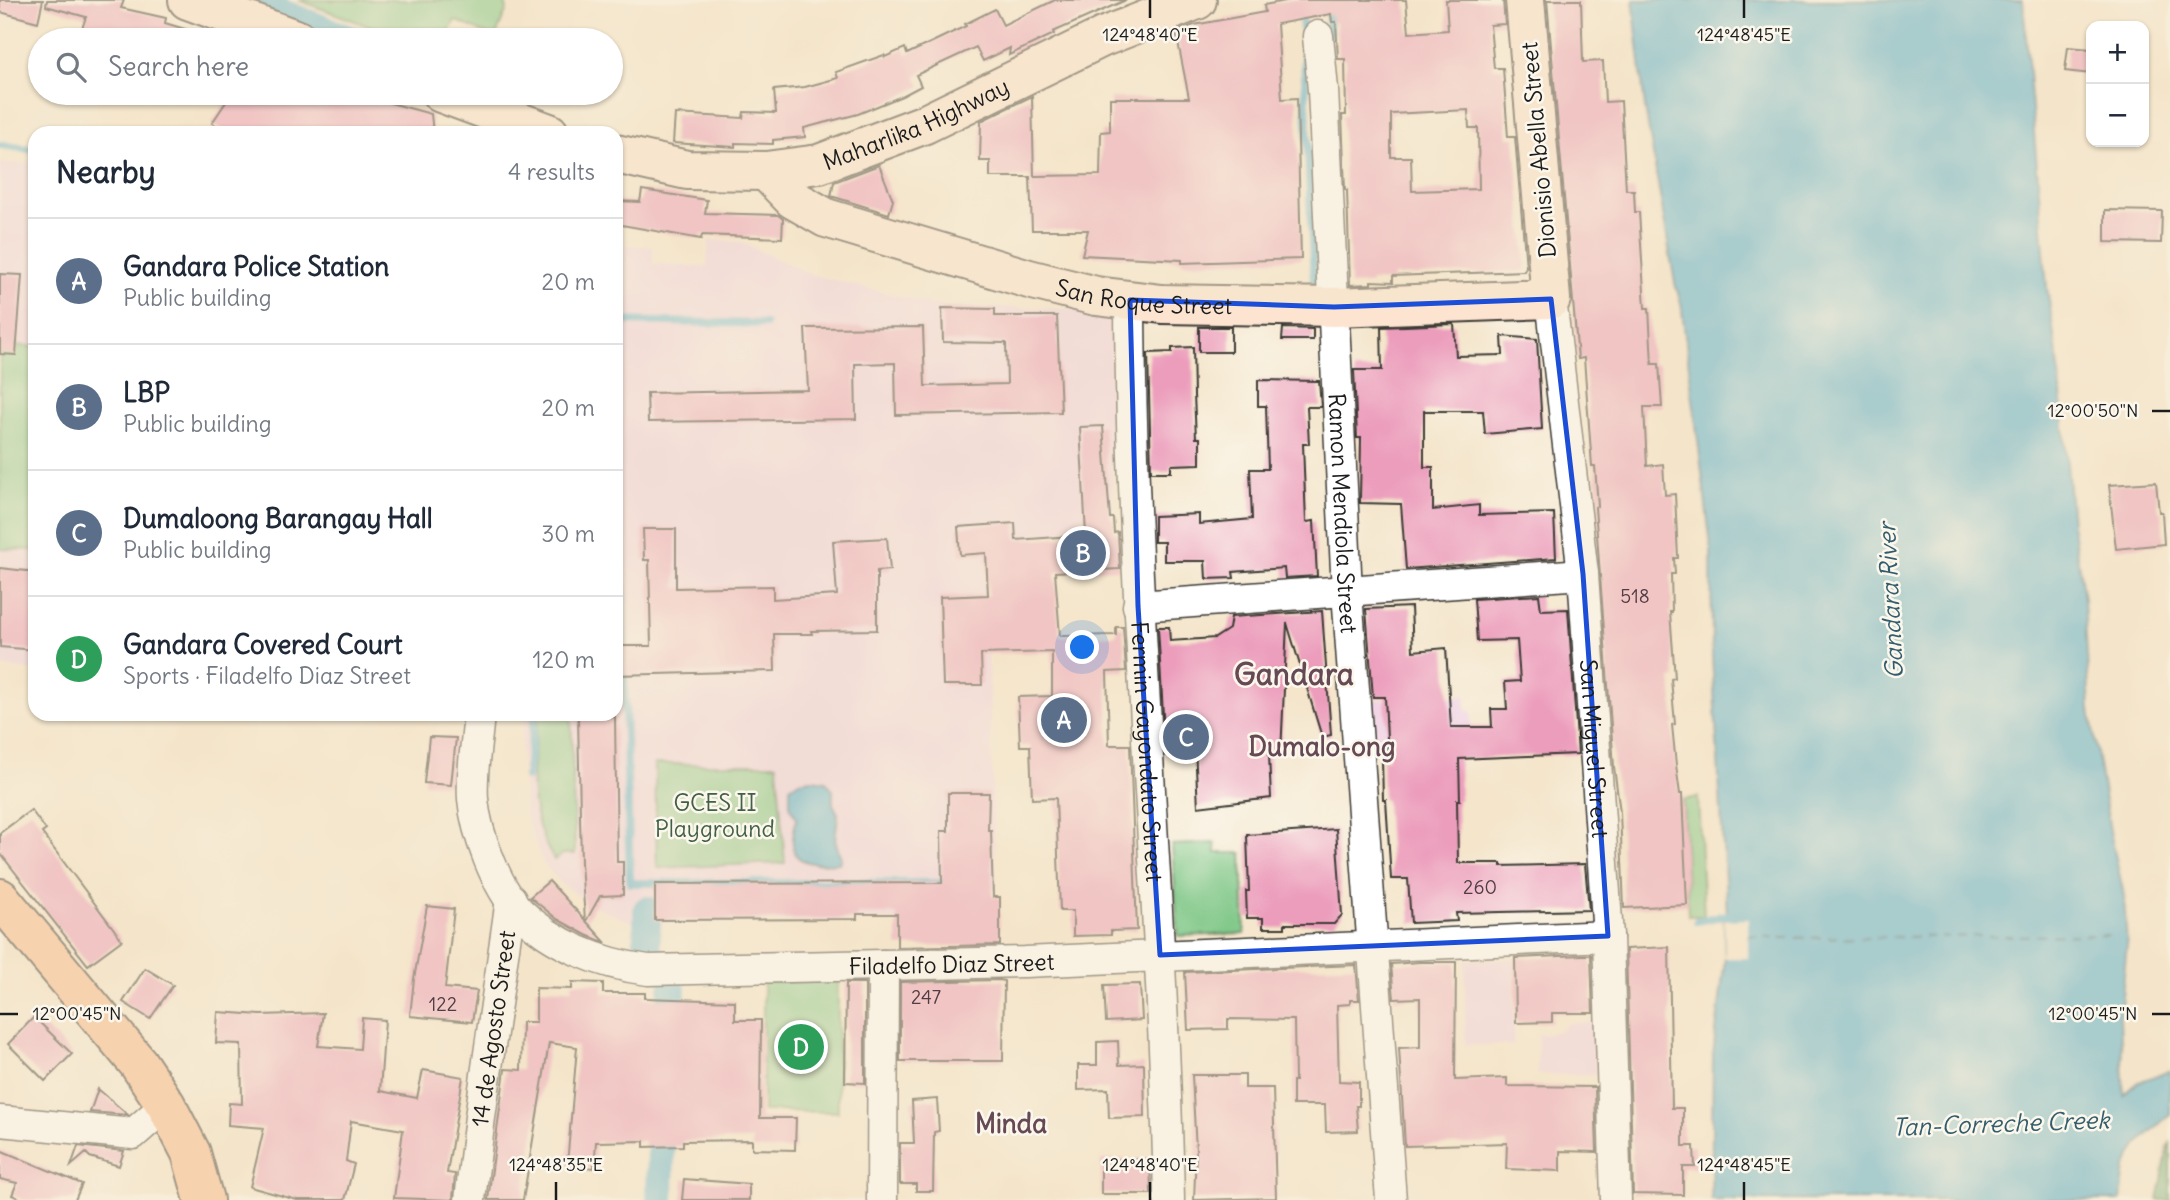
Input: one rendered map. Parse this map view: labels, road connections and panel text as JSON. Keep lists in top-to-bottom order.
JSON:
{
  "streets": {
    "main road": ["Maharlika Highway", "Dionisio Abella Street", "San Roque Street"],
    "street": [
      "Ramon Mendiola Street",
      "San Miguel Street",
      "Fermin Gayondato Street",
      "Filadelfo Diaz Street",
      "14 de Agosto Street"
    ]
  },
  "crossings": [
    ["Maharlika Highway", "San Roque Street"],
    ["Dionisio Abella Street", "San Roque Street"],
    ["Dionisio Abella Street", "San Miguel Street"],
    ["San Roque Street", "Ramon Mendiola Street"],
    ["San Roque Street", "San Miguel Street"],
    ["San Roque Street", "Fermin Gayondato Street"],
    ["Ramon Mendiola Street", "Filadelfo Diaz Street"],
    ["San Miguel Street", "Filadelfo Diaz Street"],
    ["Fermin Gayondato Street", "Filadelfo Diaz Street"],
    ["Filadelfo Diaz Street", "14 de Agosto Street"]
  ],
  "districts": ["Gandara", "Dumalo-ong", "Minda"],
  "water": ["Gandara River", "Tan-Correche Creek"],
  "parks": ["GCES II Playground"],
  "house_numbers": [
    "518",
    "260",
    "247",
    "122"
  ],
  "page": {
    "map_buttons": ["+", "−"],
    "search": "Search here",
    "heading": ["Nearby", "4 results"],
    "list": [
      {
        "mark": "A",
        "name": "Gandara Police Station",
        "note": "Public building",
        "value": "20 m"
      },
      {
        "mark": "B",
        "name": "LBP",
        "note": "Public building",
        "value": "20 m"
      },
      {
        "mark": "C",
        "name": "Dumaloong Barangay Hall",
        "note": "Public building",
        "value": "30 m"
      },
      {
        "mark": "D",
        "name": "Gandara Covered Court",
        "note": "Sports · Filadelfo Diaz Street",
        "value": "120 m"
      }
    ],
    "pins": [
      "B",
      "A",
      "C",
      "D"
    ]
  },
  "coordinates": [
    "124°48'40\"E",
    "124°48'45\"E",
    "12°00'50\"N",
    "12°00'45\"N",
    "124°48'35\"E"
  ]
}
